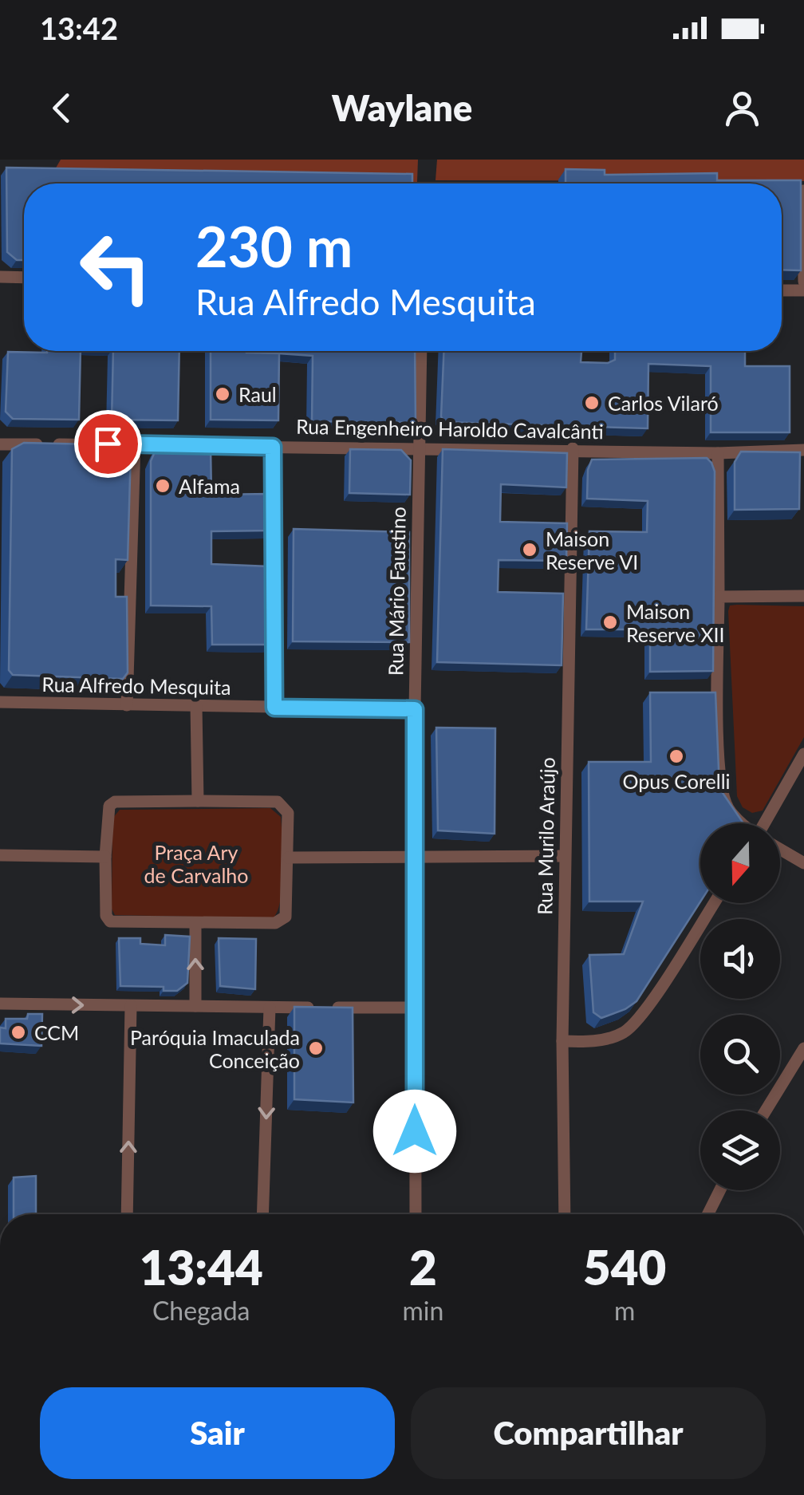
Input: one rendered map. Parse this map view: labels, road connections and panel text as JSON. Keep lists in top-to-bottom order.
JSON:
{
  "streets": {
    "street": [
      "Rua Engenheiro Haroldo Cavalcânti",
      "Rua Mário Faustino",
      "Rua Alfredo Mesquita",
      "Rua Murilo Araújo"
    ]
  },
  "crossings": [
    ["Rua Engenheiro Haroldo Cavalcânti", "Rua Mário Faustino"],
    ["Rua Engenheiro Haroldo Cavalcânti", "Rua Murilo Araújo"],
    ["Rua Mário Faustino", "Rua Alfredo Mesquita"]
  ],
  "parks": ["Praça Ary de Carvalho"],
  "places": [
    "Raul",
    "Carlos Vilaró",
    "Alfama",
    "Maison Reserve VI",
    "Maison Reserve XII",
    "Opus Corelli",
    "CCM",
    "Paróquia Imaculada Conceição"
  ],
  "north": "bottom",
  "page": {
    "status": "13:42",
    "header": "Waylane",
    "turn": ["230 m", "Rua Alfredo Mesquita"],
    "eta": [
      "13:44",
      "Chegada",
      "2",
      "min",
      "540",
      "m"
    ],
    "buttons": ["Sair", "Compartilhar"]
  }
}
